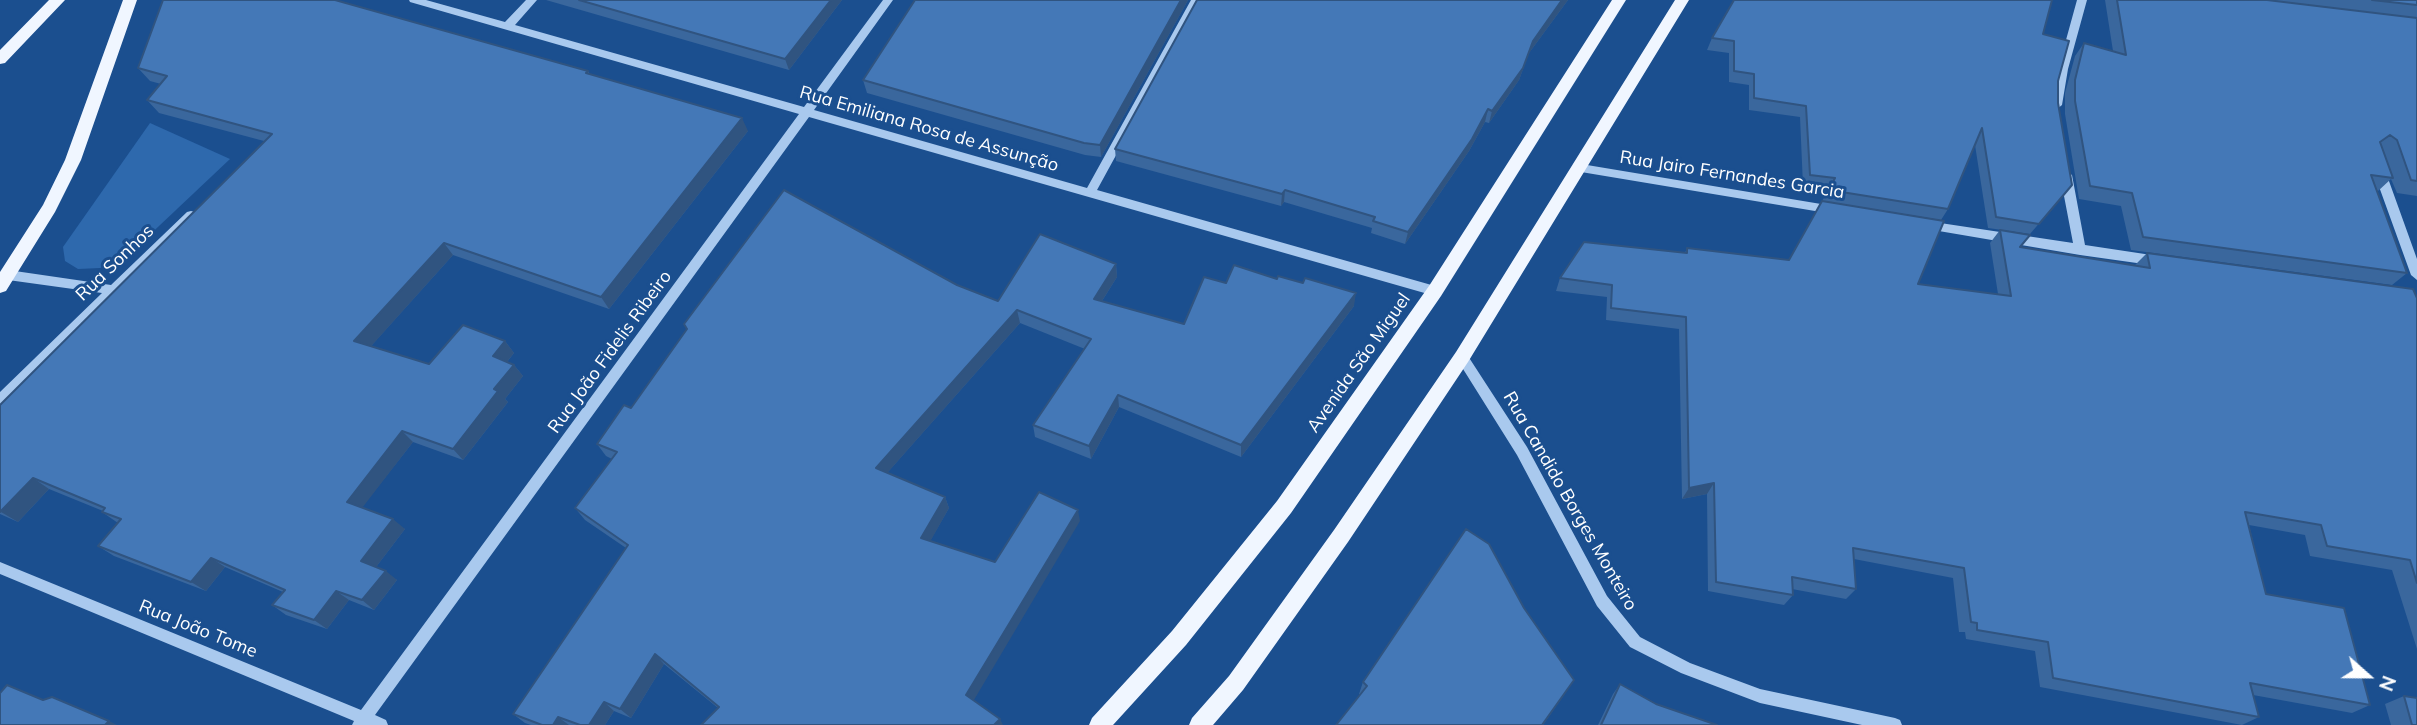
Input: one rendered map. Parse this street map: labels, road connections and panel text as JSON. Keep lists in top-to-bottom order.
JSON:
{
  "streets": {
    "main road": ["Avenida São Miguel"],
    "street": [
      "Rua Emiliana Rosa de Assunção",
      "Rua Jairo Fernandes Garcia",
      "Rua Sonhos",
      "Rua João Fidelis Ribeiro",
      "Rua Candido Borges Monteiro",
      "Rua João Tome"
    ]
  },
  "crossings": [
    ["Rua Emiliana Rosa de Assunção", "Rua João Fidelis Ribeiro"],
    ["Rua Emiliana Rosa de Assunção", "Avenida São Miguel"],
    ["Rua João Fidelis Ribeiro", "Rua João Tome"]
  ],
  "north": "right"
}
